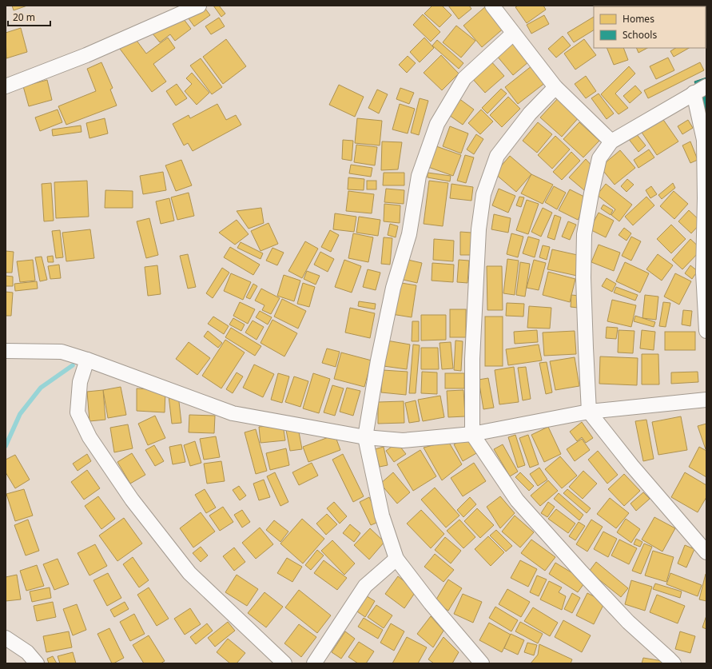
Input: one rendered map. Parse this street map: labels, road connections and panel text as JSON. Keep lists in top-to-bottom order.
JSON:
{
  "legend": ["Homes", "Schools"],
  "scale_bar": "20 m"
}
